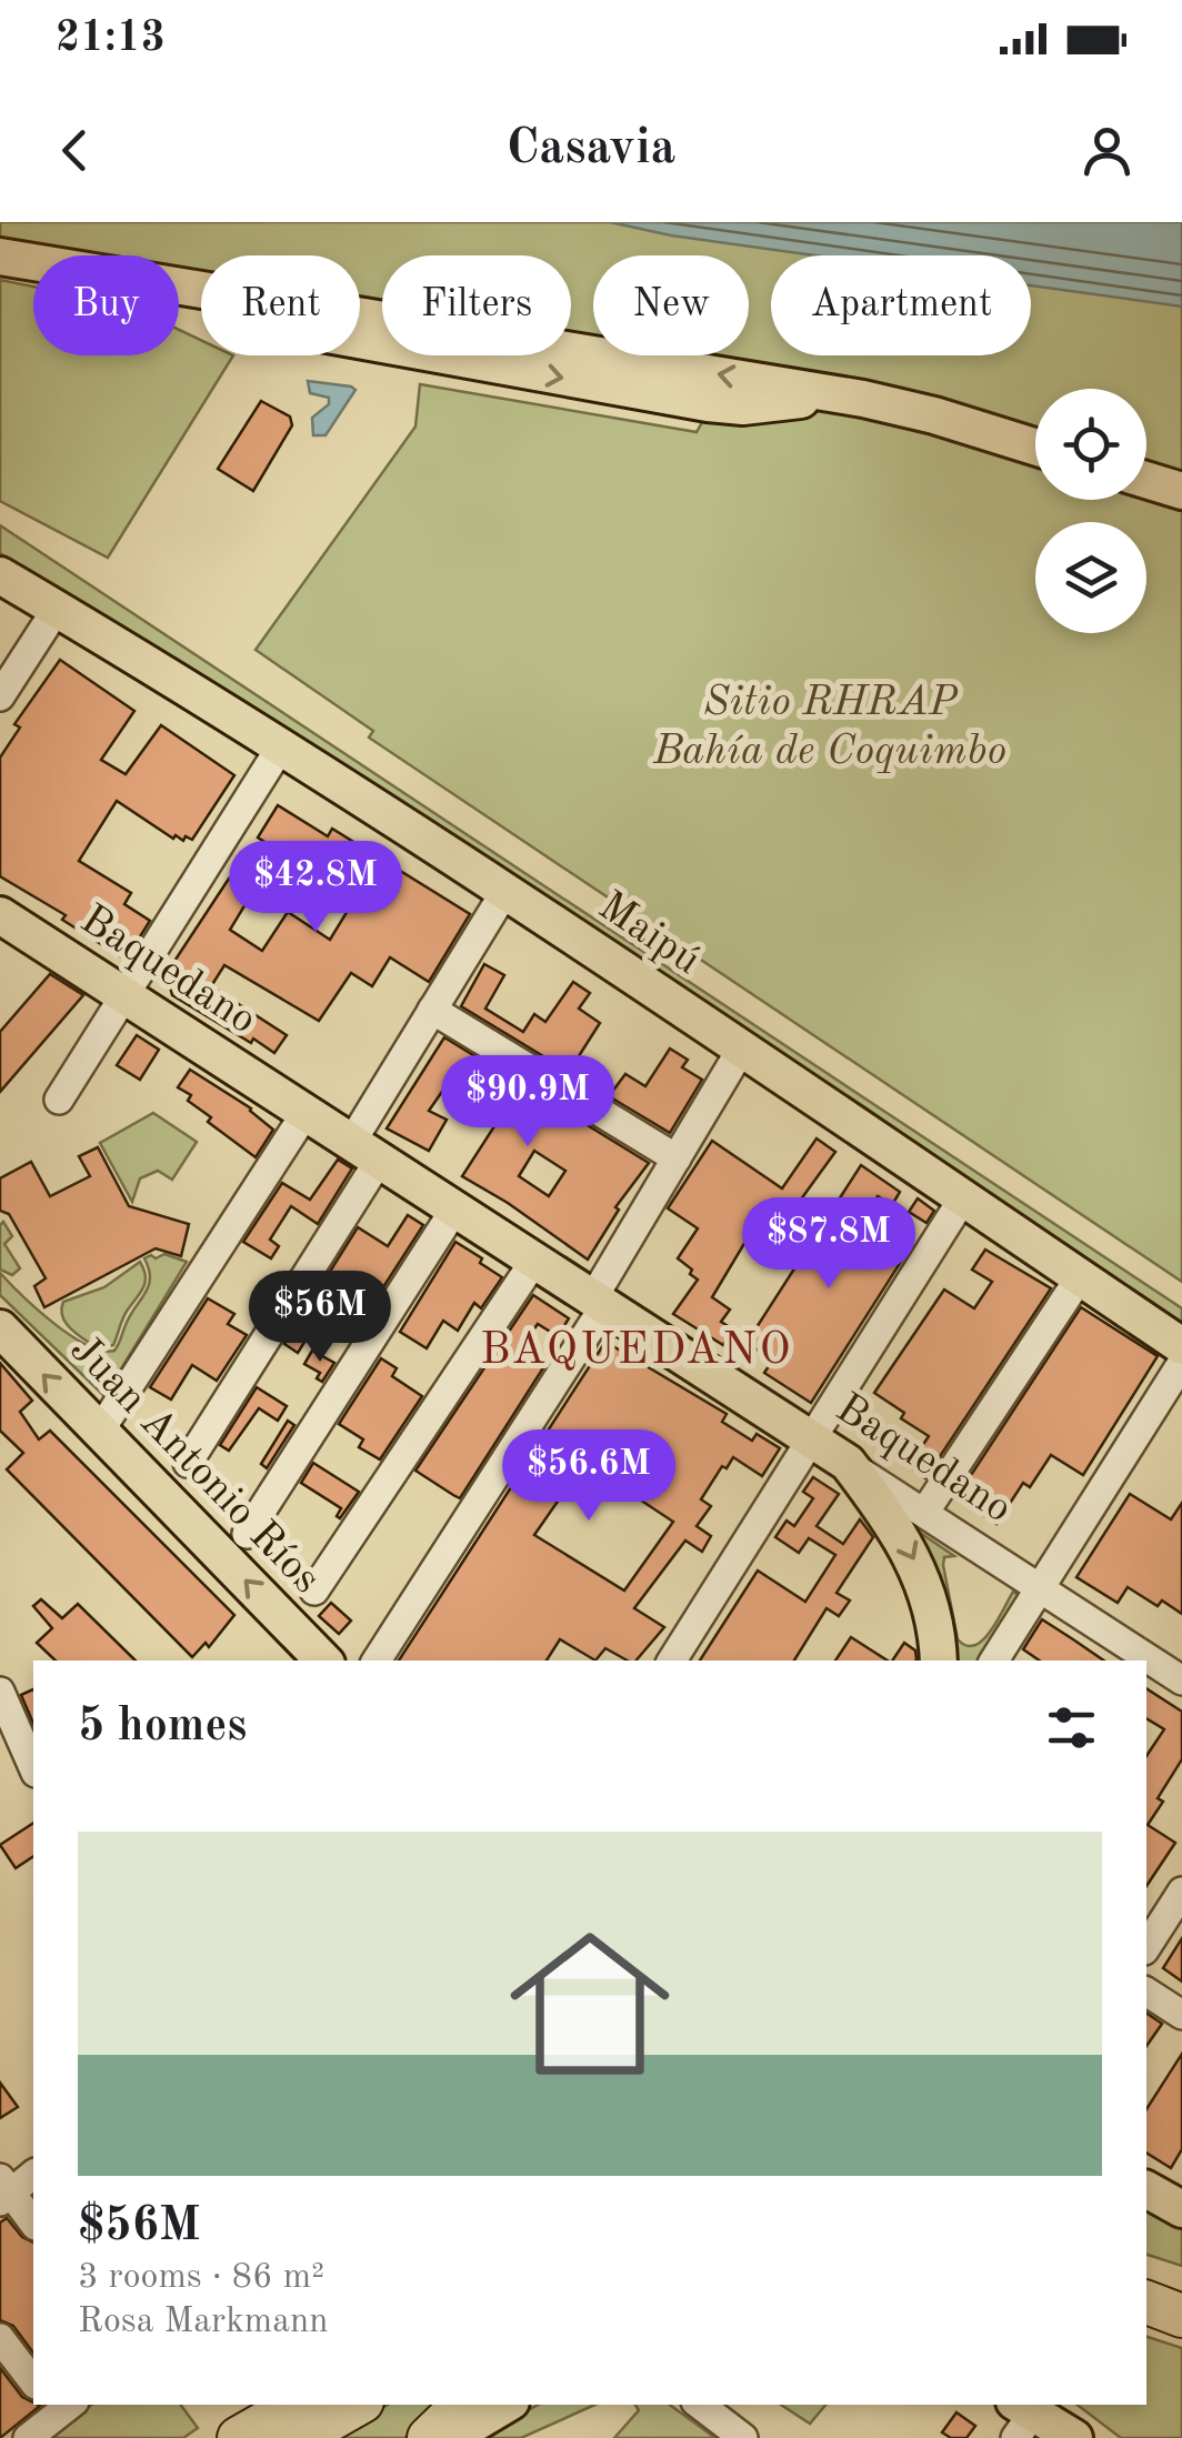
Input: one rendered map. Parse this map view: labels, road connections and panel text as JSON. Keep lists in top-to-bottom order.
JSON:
{
  "streets": {
    "main road": ["Maipú", "Baquedano", "Juan Antonio Ríos"]
  },
  "one_way": ["Juan Antonio Ríos"],
  "districts": ["BAQUEDANO"],
  "parks": ["Sitio RHRAP Bahía de Coquimbo"],
  "page": {
    "status": "21:13",
    "header": "Casavia",
    "chip": [
      "Buy",
      "Rent",
      "Filters",
      "New",
      "Apartment"
    ],
    "price": [
      "$42.8M",
      "$90.9M",
      "$87.8M",
      "$56M",
      "$56.6M"
    ],
    "heading": "5 homes",
    "list": [
      {
        "name": "$56M",
        "note": "3 rooms · 86 m² · Rosa Markmann"
      }
    ]
  }
}
